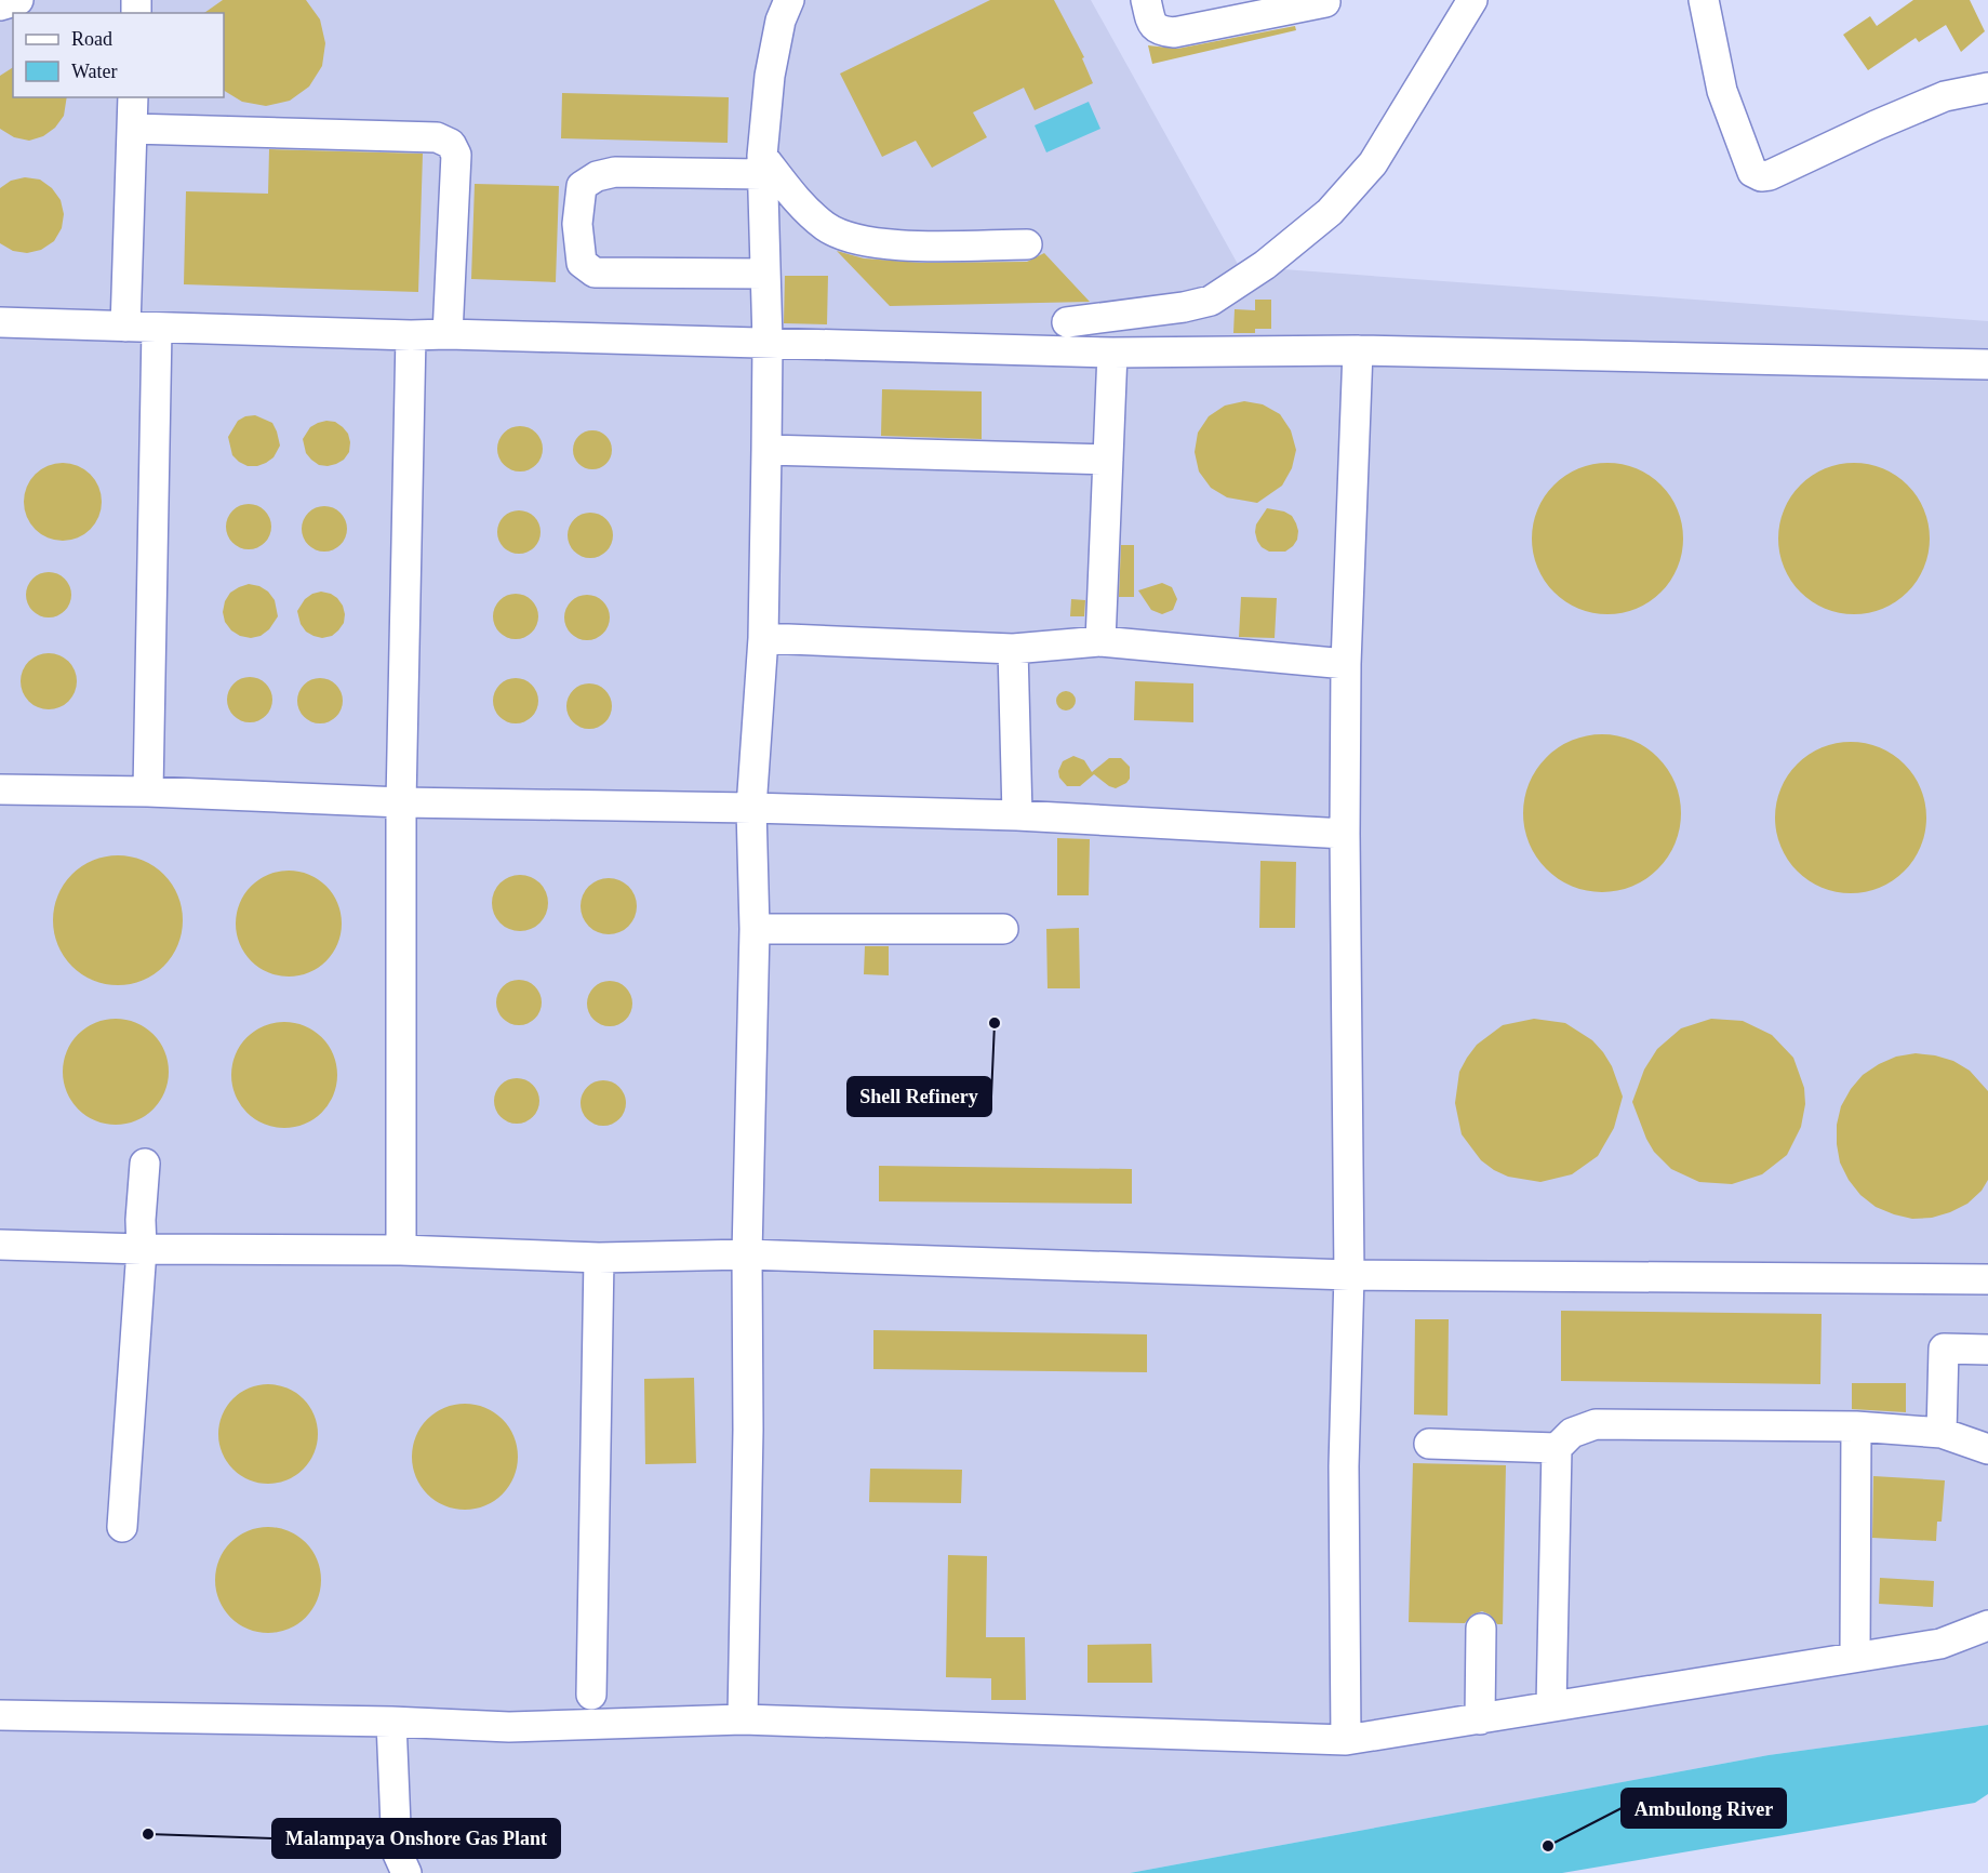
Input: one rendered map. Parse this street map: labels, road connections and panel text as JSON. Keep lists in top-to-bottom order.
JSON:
{
  "places": ["Shell Refinery", "Malampaya Onshore Gas Plant", "Ambulong River"],
  "legend": ["Road", "Water"]
}
